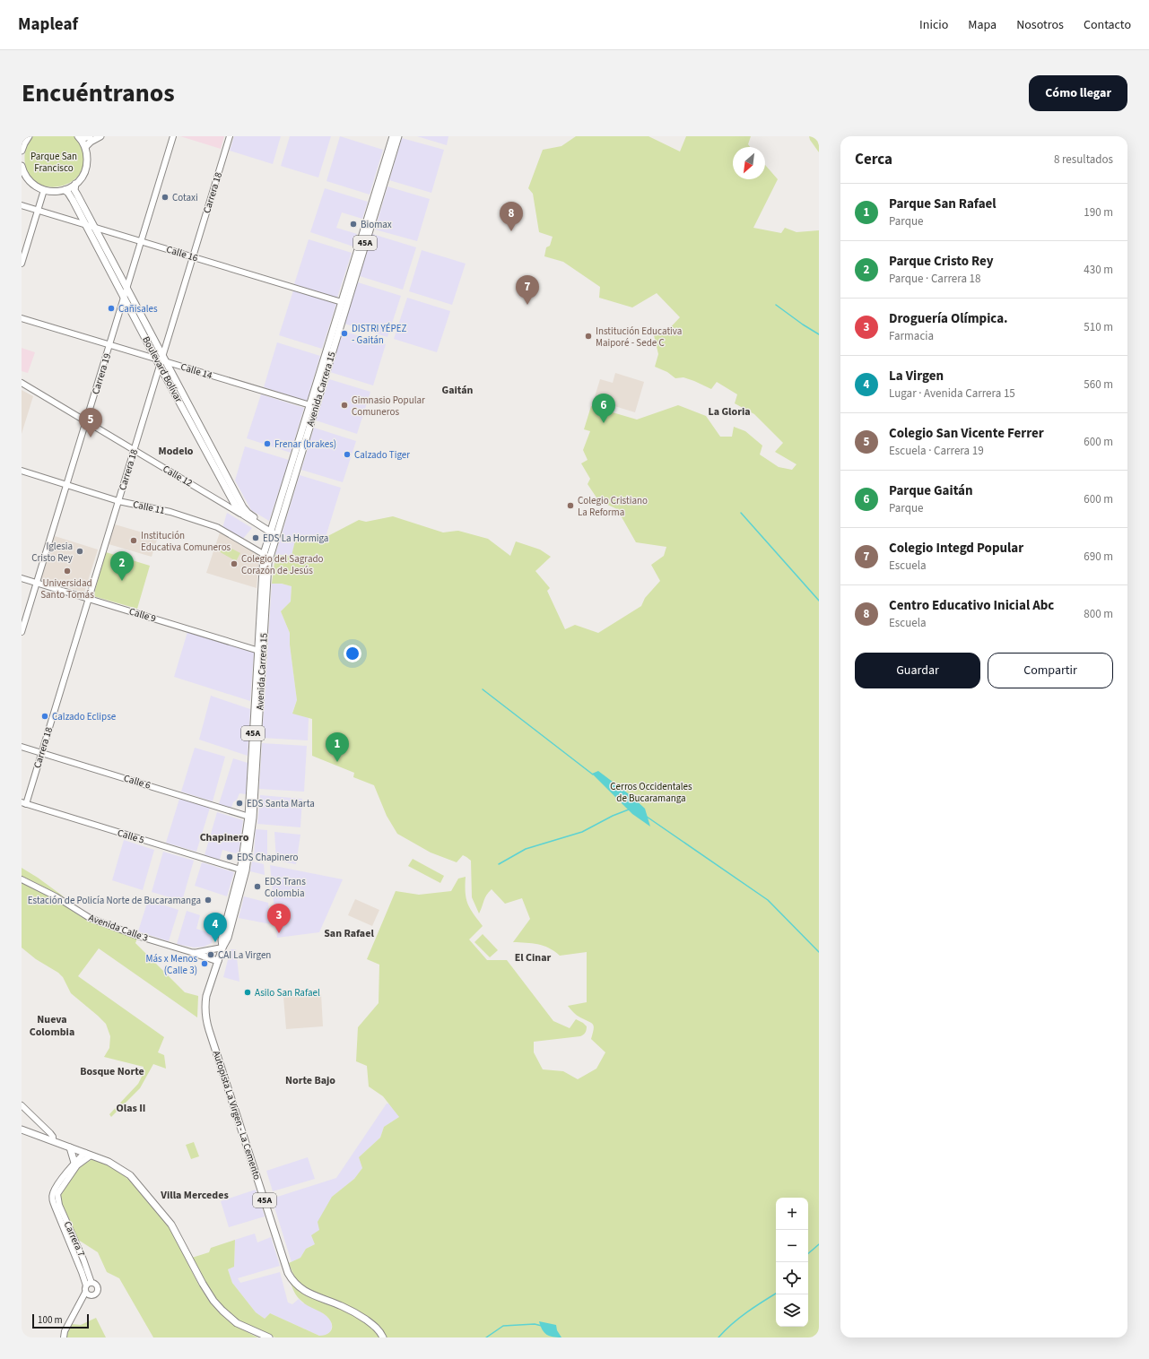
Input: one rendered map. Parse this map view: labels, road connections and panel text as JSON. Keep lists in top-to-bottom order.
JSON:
{
  "streets": {
    "main road": [
      "45A",
      "Boulevard Bolívar",
      "Avenida Carrera 15",
      "Autopista La Virgen - La Cemento"
    ],
    "street": [
      "Carrera 18",
      "Calle 16",
      "Calle 14",
      "Carrera 19",
      "Calle 12",
      "Calle 11",
      "Calle 9",
      "Calle 6",
      "Calle 5",
      "Avenida Calle 3",
      "Carrera 7"
    ]
  },
  "crossings": [
    ["Carrera 18", "Calle 16"],
    ["Carrera 18", "Boulevard Bolívar"],
    ["Carrera 18", "Calle 14"],
    ["Carrera 18", "Calle 12"],
    ["Carrera 18", "Calle 11"],
    ["Carrera 18", "Calle 9"],
    ["Carrera 18", "Calle 6"],
    ["Carrera 18", "Calle 5"],
    ["Calle 16", "Boulevard Bolívar"],
    ["Calle 16", "Carrera 19"],
    ["Calle 16", "Avenida Carrera 15"],
    ["Boulevard Bolívar", "Calle 14"],
    ["Boulevard Bolívar", "Carrera 19"],
    ["Boulevard Bolívar", "Avenida Carrera 15"],
    ["Boulevard Bolívar", "Calle 12"],
    ["Calle 14", "Carrera 19"],
    ["Calle 14", "Avenida Carrera 15"],
    ["Carrera 19", "Calle 12"],
    ["Carrera 19", "Calle 11"],
    ["Carrera 19", "Calle 9"],
    ["Avenida Carrera 15", "Calle 11"],
    ["Avenida Carrera 15", "Calle 9"],
    ["Avenida Carrera 15", "Calle 6"],
    ["Avenida Carrera 15", "Calle 5"],
    ["Avenida Carrera 15", "Avenida Calle 3"],
    ["Avenida Carrera 15", "Autopista La Virgen - La Cemento"],
    ["Avenida Calle 3", "Autopista La Virgen - La Cemento"]
  ],
  "districts": [
    "Gaitán",
    "La Gloria",
    "Modelo",
    "Chapinero",
    "San Rafael",
    "El Cinar",
    "Nueva Colombia",
    "Bosque Norte",
    "Norte Bajo",
    "Olas II",
    "Villa Mercedes"
  ],
  "parks": ["Parque San Francisco", "Cerros Occidentales de Bucaramanga"],
  "places": [
    "Cotaxi",
    "Biomax",
    "Cañisales",
    "DISTRI YÉPEZ - Gaitán",
    "Institución Educativa Maiporé - Sede C",
    "Gimnasio Popular Comuneros",
    "Frenar (brakes)",
    "Calzado Tiger",
    "Colegio Cristiano La Reforma",
    "EDS La Hormiga",
    "Institución Educativa Comuneros",
    "Iglesia Cristo Rey",
    "Colegio del Sagrado Corazón de Jesús",
    "Universidad Santo Tomás",
    "Calzado Eclipse",
    "EDS Santa Marta",
    "EDS Chapinero",
    "EDS Trans Colombia",
    "Estación de Policía Norte de Bucaramanga",
    "CAI La Virgen",
    "Más x Menos (Calle 3)",
    "Asilo San Rafael"
  ],
  "scale_bar": "100 m",
  "north": "bottom left",
  "page": {
    "header": "Mapleaf",
    "nav": [
      "Inicio",
      "Mapa",
      "Nosotros",
      "Contacto"
    ],
    "title": "Encuéntranos",
    "buttons": [
      "Cómo llegar",
      ["Guardar", "Compartir"]
    ],
    "heading": ["Cerca", "8 resultados"],
    "list": [
      {
        "mark": "1",
        "name": "Parque San Rafael",
        "note": "Parque",
        "value": "190 m"
      },
      {
        "mark": "2",
        "name": "Parque Cristo Rey",
        "note": "Parque · Carrera 18",
        "value": "430 m"
      },
      {
        "mark": "3",
        "name": "Droguería Olímpica.",
        "note": "Farmacia",
        "value": "510 m"
      },
      {
        "mark": "4",
        "name": "La Virgen",
        "note": "Lugar · Avenida Carrera 15",
        "value": "560 m"
      },
      {
        "mark": "5",
        "name": "Colegio San Vicente Ferrer",
        "note": "Escuela · Carrera 19",
        "value": "600 m"
      },
      {
        "mark": "6",
        "name": "Parque Gaitán",
        "note": "Parque",
        "value": "600 m"
      },
      {
        "mark": "7",
        "name": "Colegio Integd Popular",
        "note": "Escuela",
        "value": "690 m"
      },
      {
        "mark": "8",
        "name": "Centro Educativo Inicial Abc",
        "note": "Escuela",
        "value": "800 m"
      }
    ],
    "pins": [
      "8",
      "7",
      "6",
      "5",
      "2",
      "1",
      "3",
      "4"
    ],
    "map_buttons": ["+", "−"],
    "scale": "100 m"
  }
}
